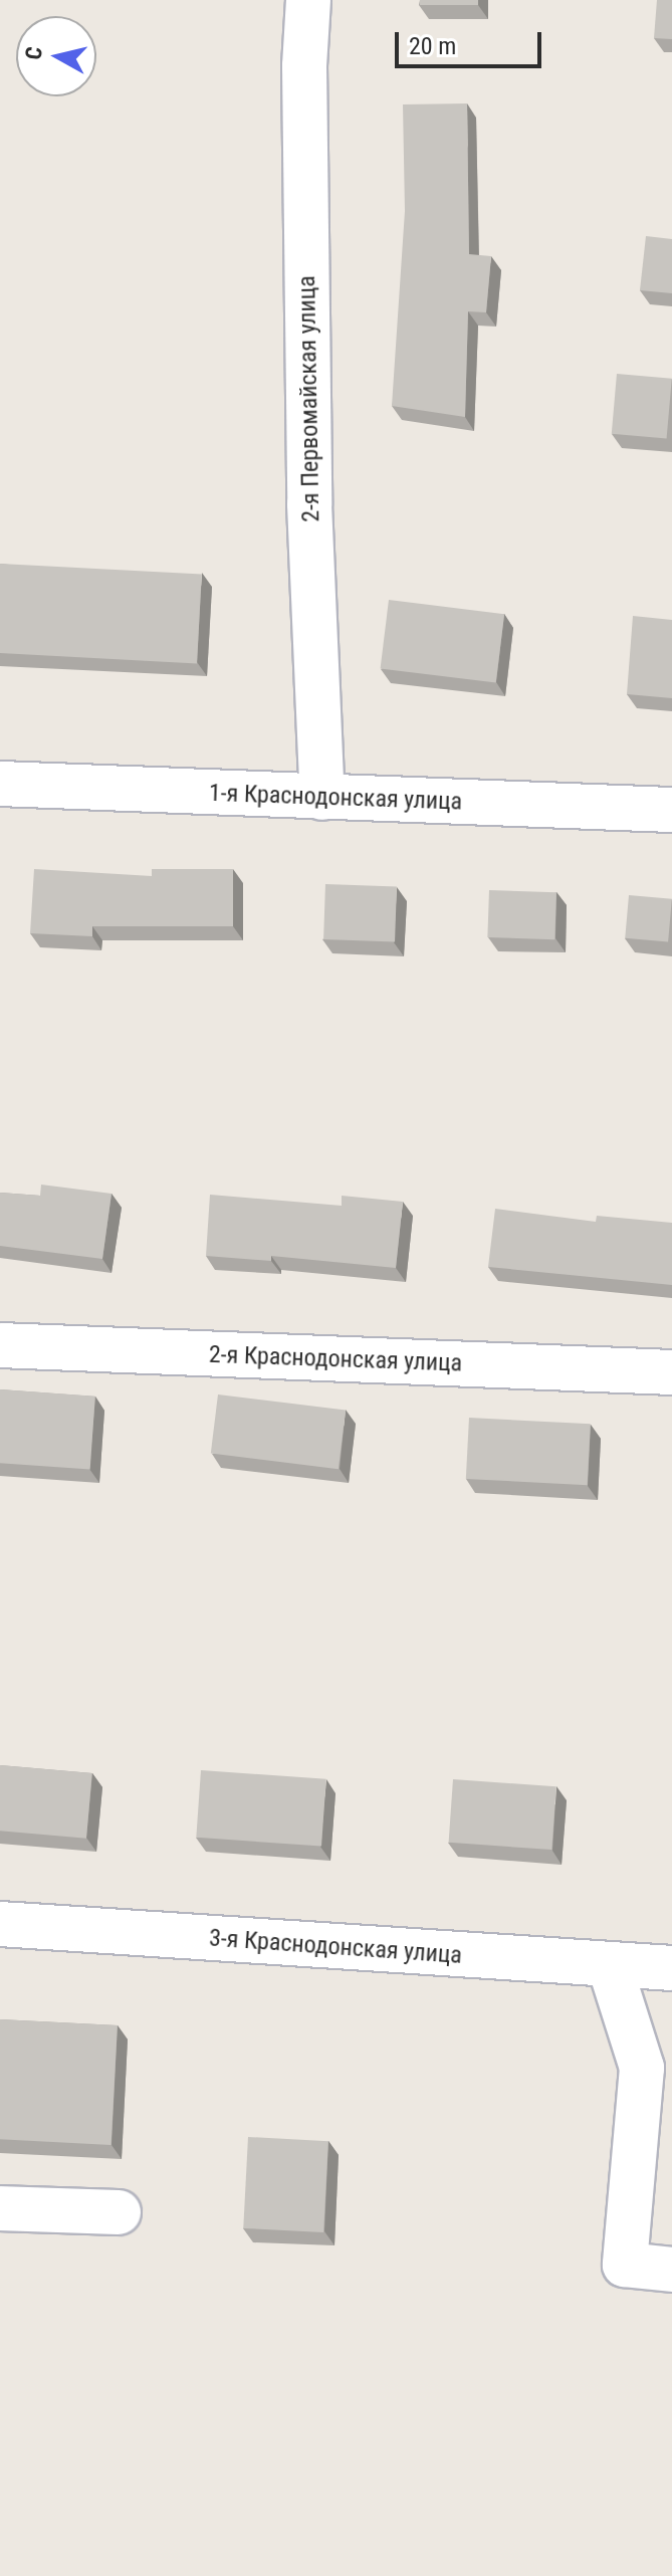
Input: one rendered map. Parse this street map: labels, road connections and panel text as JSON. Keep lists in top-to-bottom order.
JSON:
{
  "streets": {
    "street": [
      "2-я Первомайская улица",
      "1-я Краснодонская улица",
      "2-я Краснодонская улица",
      "3-я Краснодонская улица"
    ]
  },
  "crossings": [
    ["2-я Первомайская улица", "1-я Краснодонская улица"]
  ],
  "scale_bar": "20 m",
  "north": "left"
}
